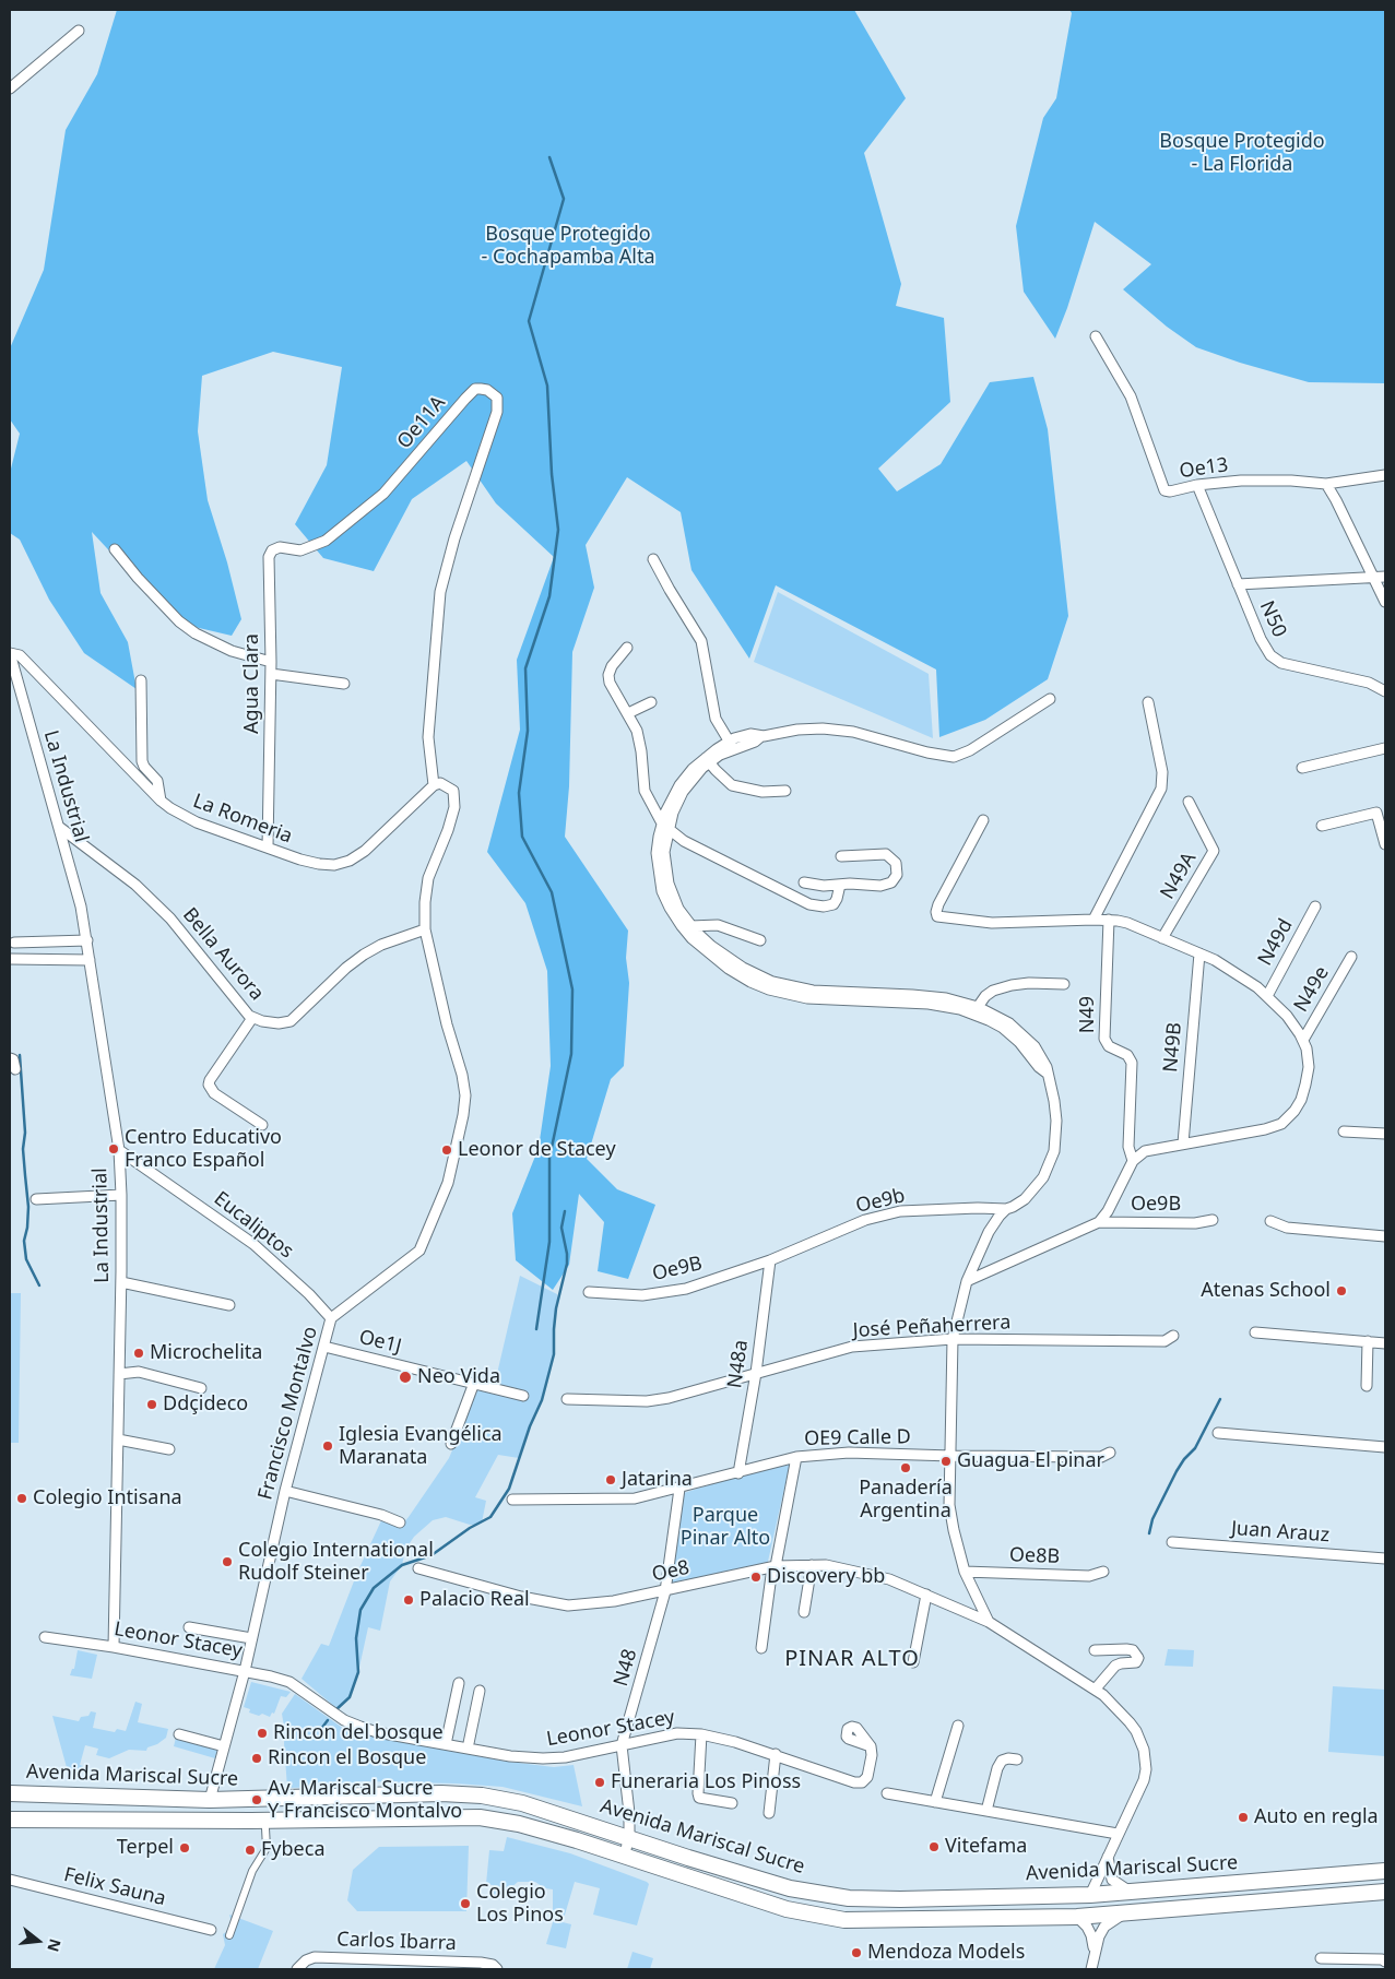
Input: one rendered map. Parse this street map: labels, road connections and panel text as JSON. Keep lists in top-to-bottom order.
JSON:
{
  "streets": {
    "main road": ["Avenida Mariscal Sucre"],
    "street": [
      "Oe11A",
      "Oe13",
      "N50",
      "Agua Clara",
      "La Industrial",
      "La Romeria",
      "N49A",
      "N49d",
      "Bella Aurora",
      "N49e",
      "N49",
      "N49B",
      "Oe9b",
      "Oe9B",
      "Eucaliptos",
      "José Peñaherrera",
      "Oe1J",
      "N48a",
      "Francisco Montalvo",
      "OE9 Calle D",
      "Juan Arauz",
      "Oe8B",
      "Oe8",
      "Leonor Stacey",
      "N48",
      "Felix Sauna",
      "Carlos Ibarra"
    ]
  },
  "crossings": [
    ["Oe11A", "Agua Clara"],
    ["Oe11A", "La Romeria"],
    ["Oe11A", "Francisco Montalvo"],
    ["Oe13", "N50"],
    ["Agua Clara", "La Romeria"],
    ["La Industrial", "La Romeria"],
    ["La Industrial", "Bella Aurora"],
    ["La Industrial", "Eucaliptos"],
    ["La Industrial", "Leonor Stacey"],
    ["La Romeria", "Francisco Montalvo"],
    ["Bella Aurora", "Francisco Montalvo"],
    ["Oe9b", "Oe9B"],
    ["Oe9b", "N48a"],
    ["Oe9B", "N48a"],
    ["Eucaliptos", "Francisco Montalvo"],
    ["José Peñaherrera", "N48a"],
    ["Oe1J", "Francisco Montalvo"],
    ["N48a", "OE9 Calle D"],
    ["Francisco Montalvo", "Leonor Stacey"],
    ["Francisco Montalvo", "Avenida Mariscal Sucre"],
    ["OE9 Calle D", "N48"],
    ["Oe8", "N48"],
    ["Oe8", "Avenida Mariscal Sucre"],
    ["Leonor Stacey", "N48"],
    ["N48", "Avenida Mariscal Sucre"]
  ],
  "districts": ["PINAR ALTO"],
  "parks": ["Bosque Protegido - La Florida", "Bosque Protegido - Cochapamba Alta", "Parque Pinar Alto"],
  "places": [
    "Centro Educativo Franco Español",
    "Leonor de Stacey",
    "Atenas School",
    "Microchelita",
    "Neo Vida",
    "Ddçideco",
    "Iglesia Evangélica Maranata",
    "Guagua El pinar",
    "Panadería Argentina",
    "Jatarina",
    "Colegio Intisana",
    "Colegio International Rudolf Steiner",
    "Discovery bb",
    "Palacio Real",
    "Rincon del bosque",
    "Rincon el Bosque",
    "Funeraria Los Pinoss",
    "Av. Mariscal Sucre Y Francisco Montalvo",
    "Auto en regla",
    "Vitefama",
    "Terpel",
    "Fybeca",
    "Colegio Los Pinos",
    "Mendoza Models"
  ],
  "north": "right"
}
